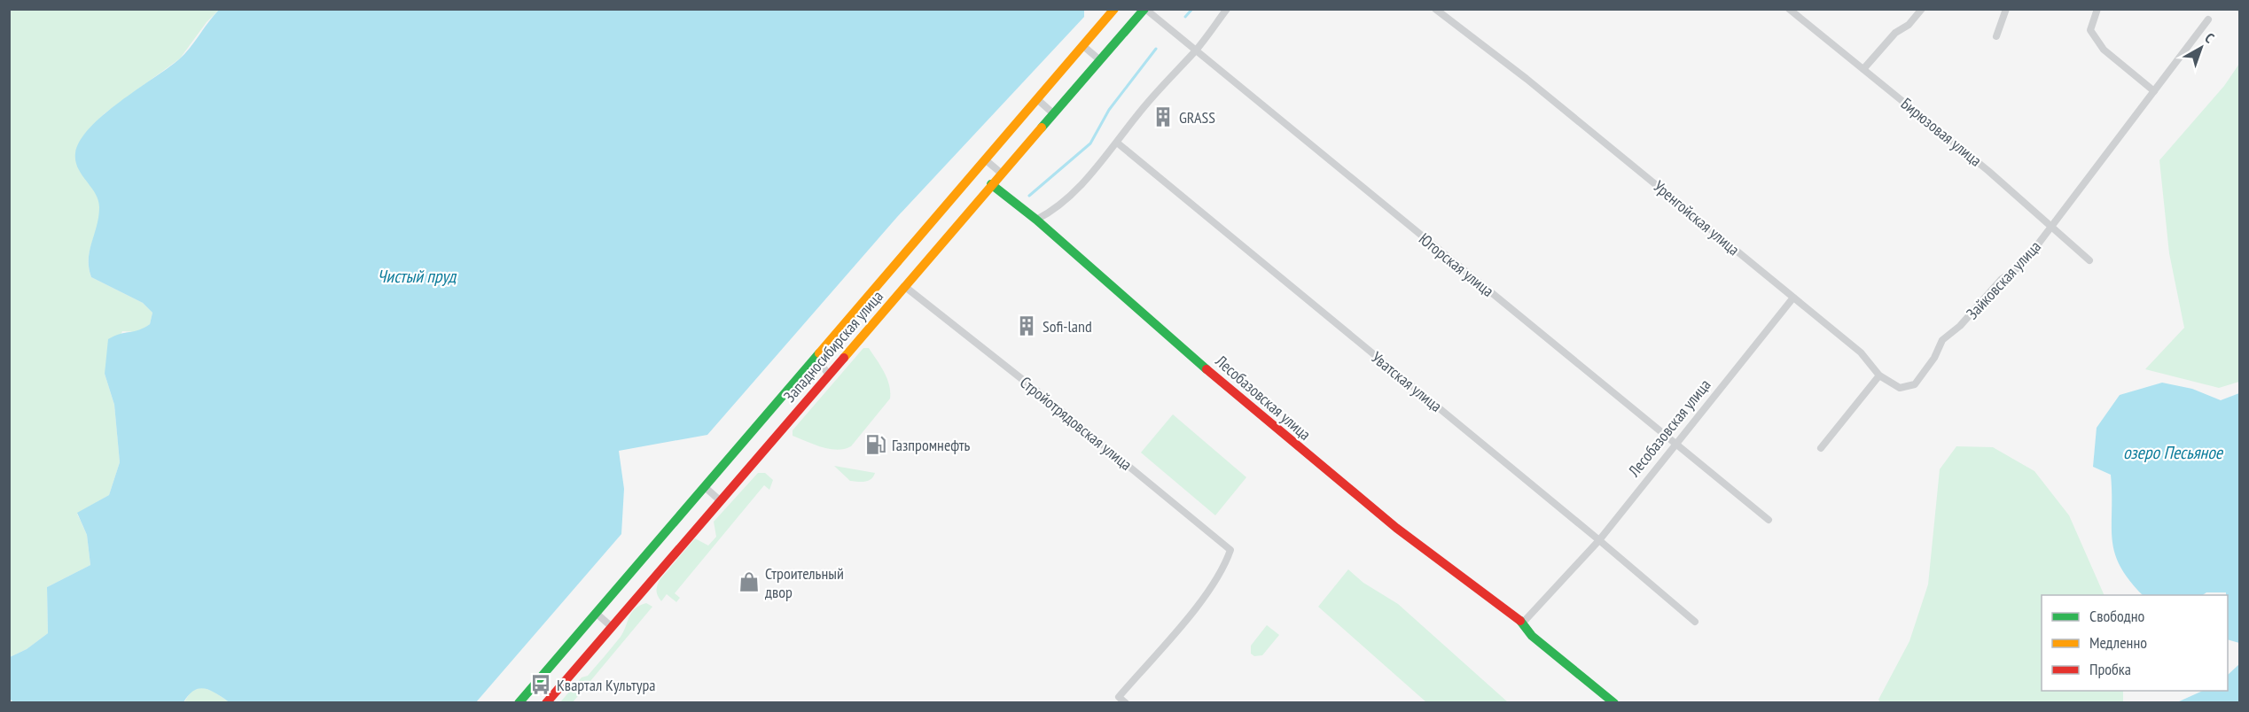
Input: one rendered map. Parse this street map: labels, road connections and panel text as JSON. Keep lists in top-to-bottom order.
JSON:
{
  "streets": {
    "street": [
      "Бирюзовая улица",
      "Уренгойская улица",
      "Югорская улица",
      "Зайковская улица",
      "Западносибирская улица",
      "Уватская улица",
      "Лесобазовская улица",
      "Стройотрядовская улица"
    ]
  },
  "crossings": [
    ["Бирюзовая улица", "Зайковская улица"],
    ["Уренгойская улица", "Зайковская улица"],
    ["Уренгойская улица", "Лесобазовская улица"],
    ["Югорская улица", "Западносибирская улица"],
    ["Югорская улица", "Лесобазовская улица"],
    ["Западносибирская улица", "Лесобазовская улица"],
    ["Западносибирская улица", "Стройотрядовская улица"],
    ["Уватская улица", "Лесобазовская улица"]
  ],
  "water": ["Чистый пруд", "озеро Песьяное"],
  "places": {
    "building": ["GRASS", "Sofi-land"],
    "fuel station": ["Газпромнефть"],
    "shop": ["Строительный двор"],
    "bus stop": ["Квартал Культура"]
  },
  "legend": ["Свободно", "Медленно", "Пробка"],
  "north": "top right"
}
